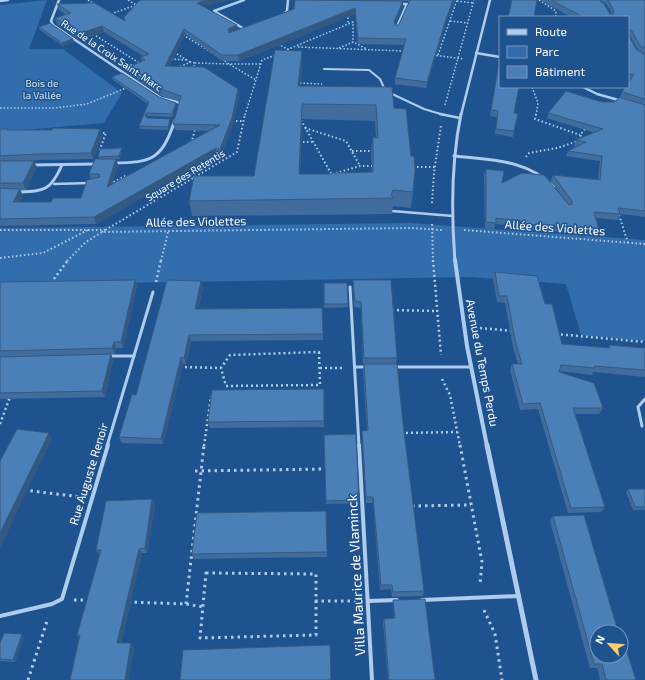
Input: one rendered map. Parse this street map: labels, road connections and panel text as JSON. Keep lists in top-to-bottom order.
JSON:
{
  "streets": {
    "street": ["Rue de la Croix Saint-Marc", "Avenue du Temps Perdu"],
    "lane": ["Rue Auguste Renoir", "Villa Maurice de Vlaminck"],
    "path": ["Square des Retentis", "Allée des Violettes"]
  },
  "crossings": [
    ["Square des Retentis", "Allée des Violettes"]
  ],
  "parks": ["Bois de la Vallée"],
  "legend": ["Route", "Parc", "Bâtiment"],
  "north": "top left"
}
